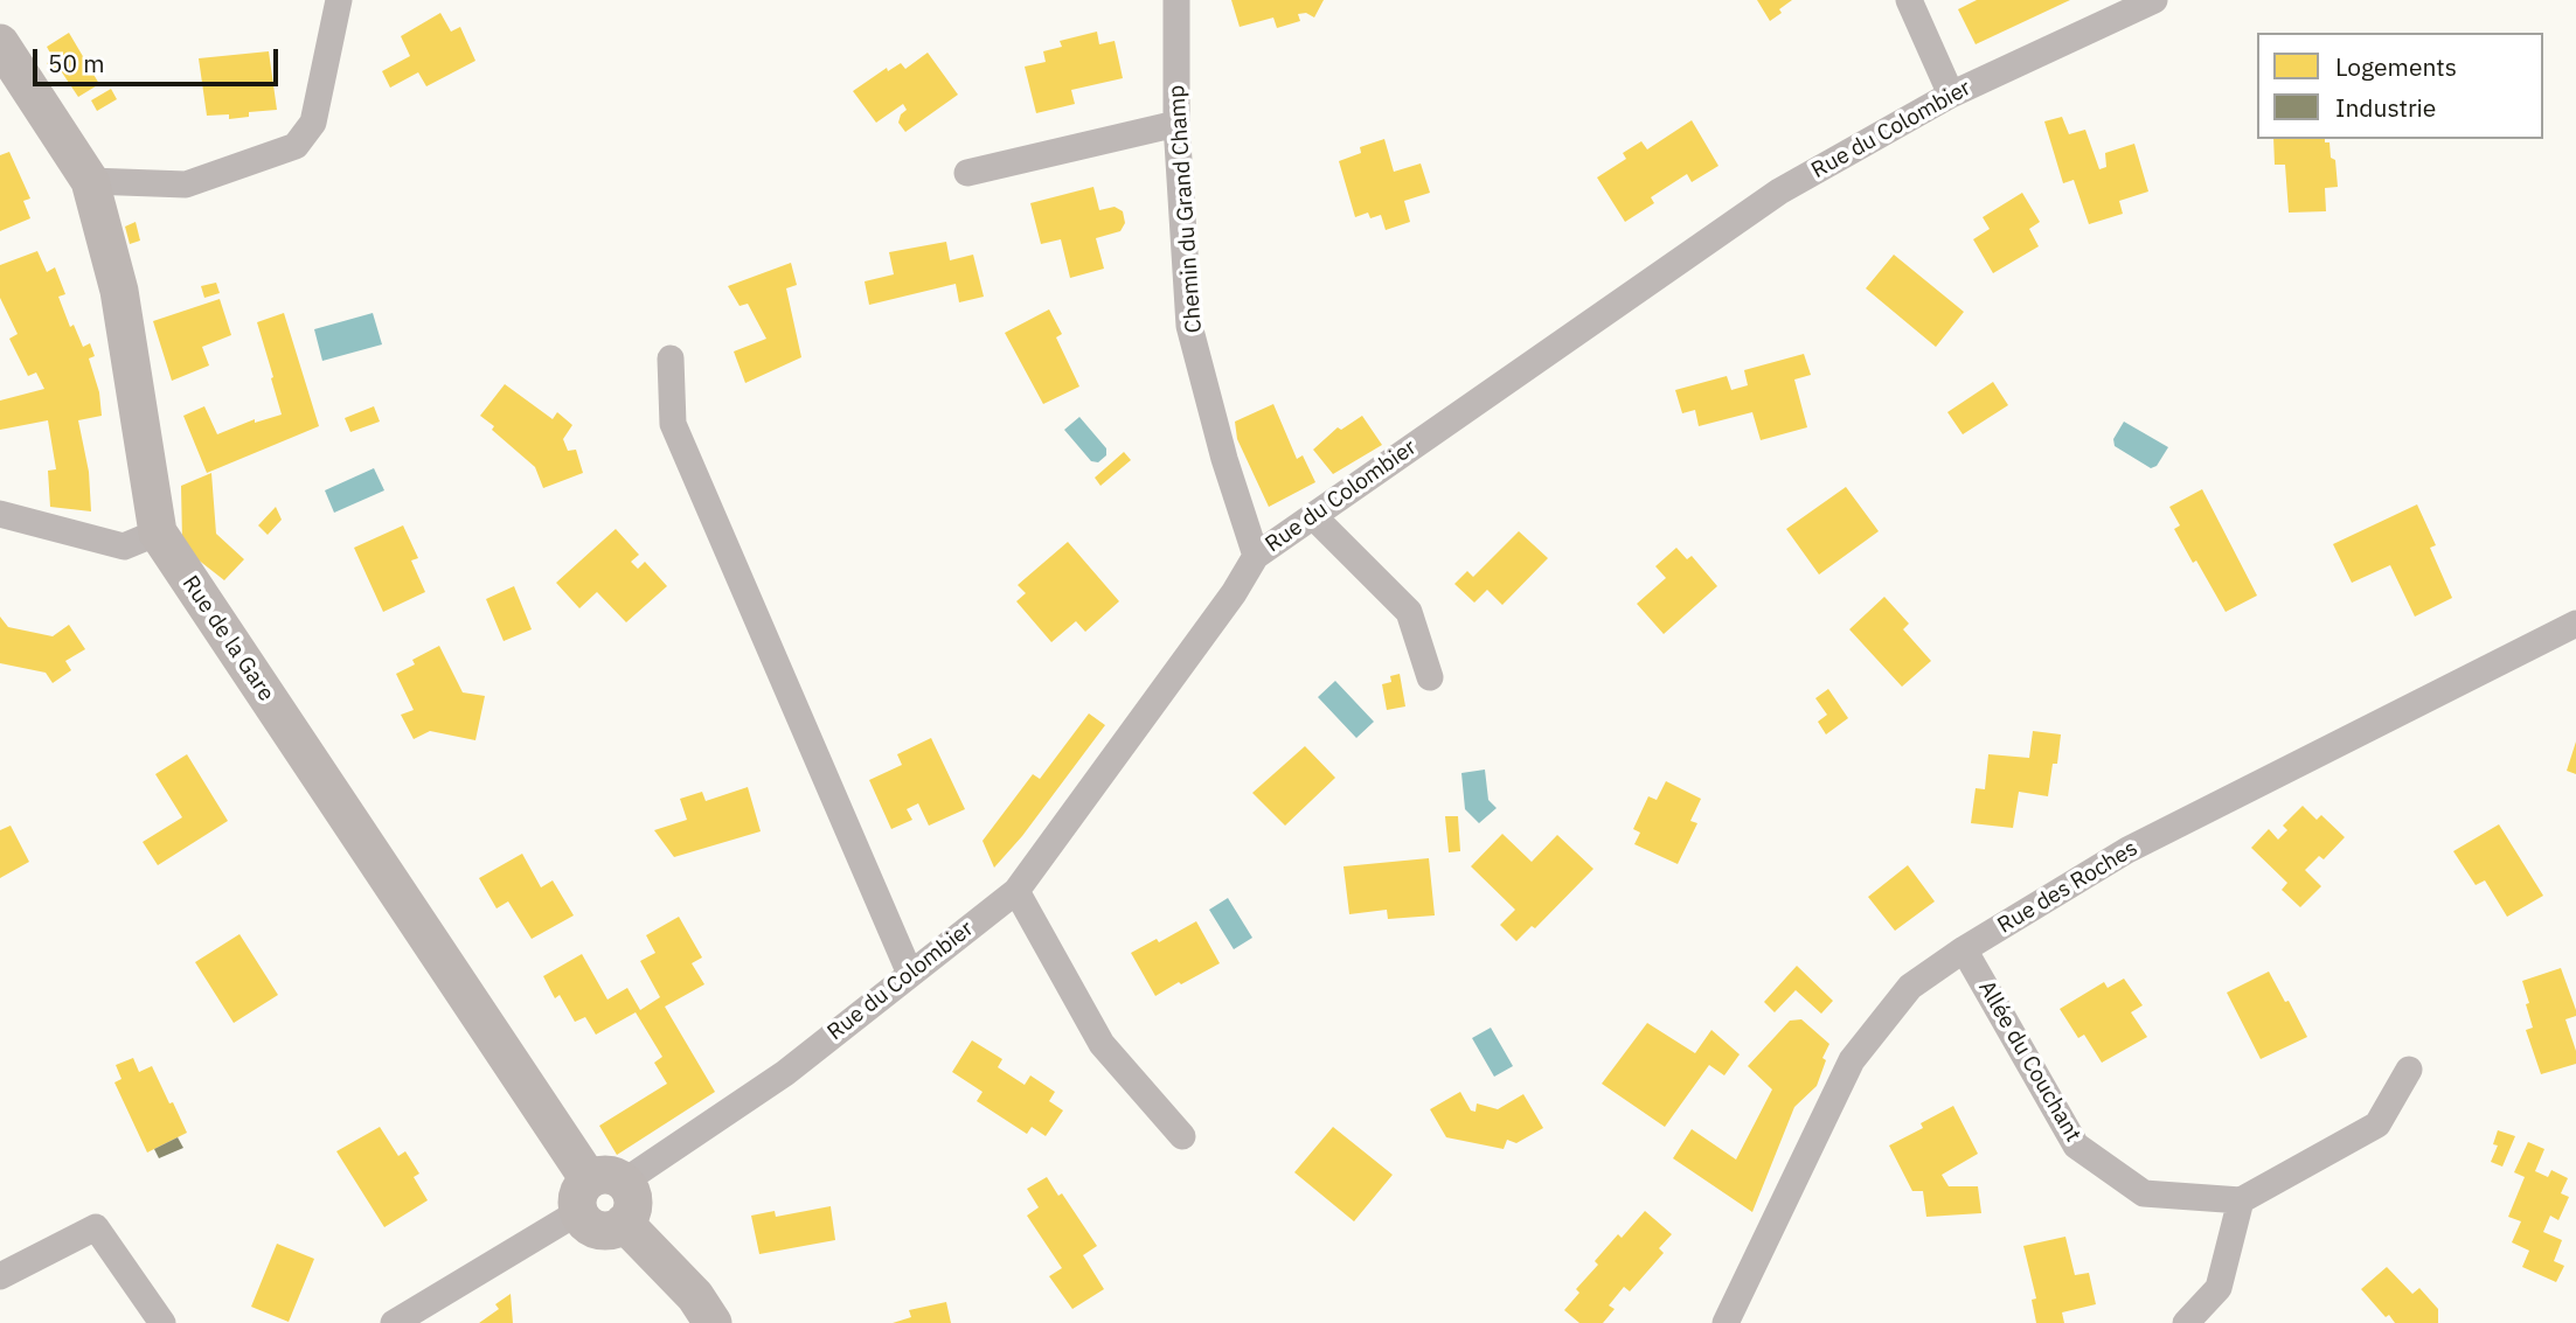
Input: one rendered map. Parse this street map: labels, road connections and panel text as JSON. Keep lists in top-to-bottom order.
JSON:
{
  "streets": {
    "street": [
      "Rue du Colombier",
      "Chemin du Grand Champ",
      "Rue de la Gare",
      "Rue des Roches",
      "Allée du Couchant"
    ]
  },
  "crossings": [
    ["Rue du Colombier", "Chemin du Grand Champ"],
    ["Rue du Colombier", "Rue de la Gare"],
    ["Rue des Roches", "Allée du Couchant"]
  ],
  "legend": ["Logements", "Industrie"],
  "scale_bar": "50 m"
}
